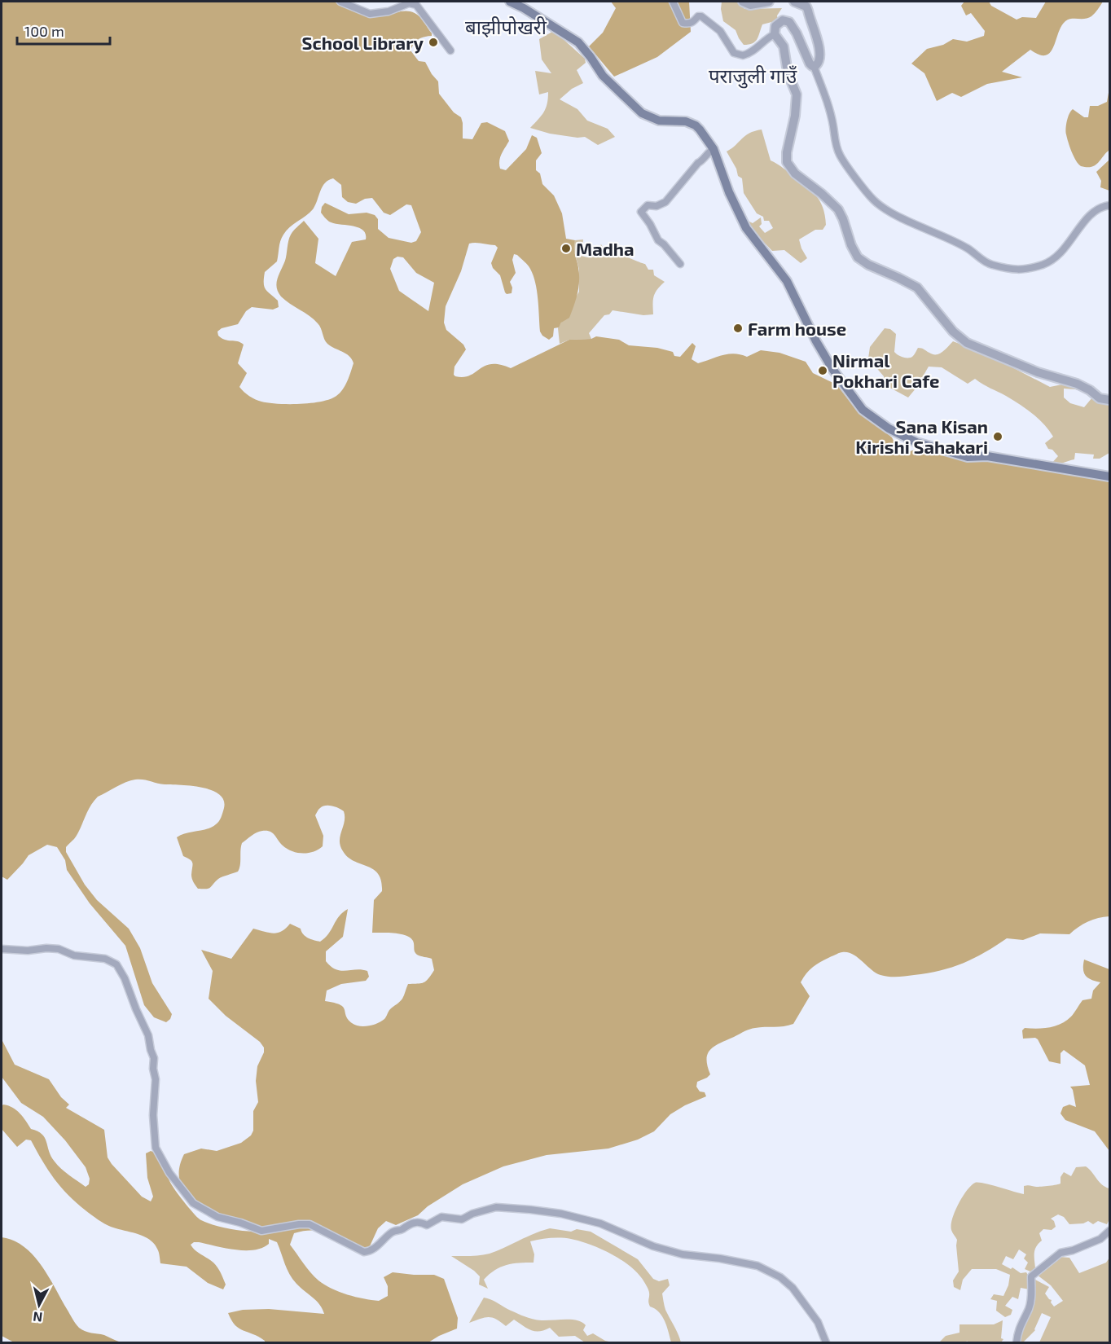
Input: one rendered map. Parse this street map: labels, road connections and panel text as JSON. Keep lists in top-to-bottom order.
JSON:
{
  "districts": ["बाझीपोखरी", "पराजुली गाउँ"],
  "places": [
    "School Library",
    "Madha",
    "Farm house",
    "Nirmal Pokhari Cafe",
    "Sana Kisan Kirishi Sahakari"
  ],
  "scale_bar": "100 m",
  "north": "bottom"
}
